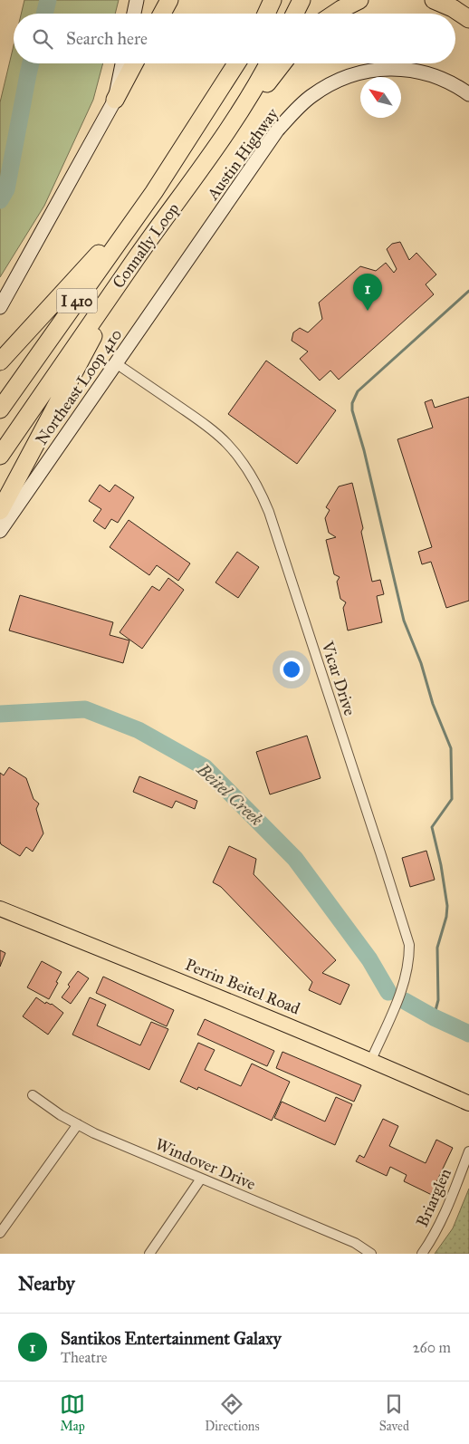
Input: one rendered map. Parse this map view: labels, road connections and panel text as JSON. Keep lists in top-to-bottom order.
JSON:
{
  "streets": {
    "highway": ["Connally Loop", "I 410"],
    "main road": ["Austin Highway", "Northeast Loop 410", "Perrin Beitel Road"],
    "street": ["Vicar Drive", "Windover Drive", "Briarglen"]
  },
  "crossings": [
    ["Austin Highway", "Northeast Loop 410"],
    ["Northeast Loop 410", "Vicar Drive"],
    ["Vicar Drive", "Perrin Beitel Road"]
  ],
  "water": ["Beitel Creek"],
  "north": "top left",
  "page": {
    "search": "Search here",
    "pins": "1",
    "heading": "Nearby",
    "list": [
      {
        "mark": "1",
        "name": "Santikos Entertainment Galaxy",
        "note": "Theatre",
        "value": "260 m"
      }
    ],
    "nav": ["Map", "Directions", "Saved"]
  }
}
